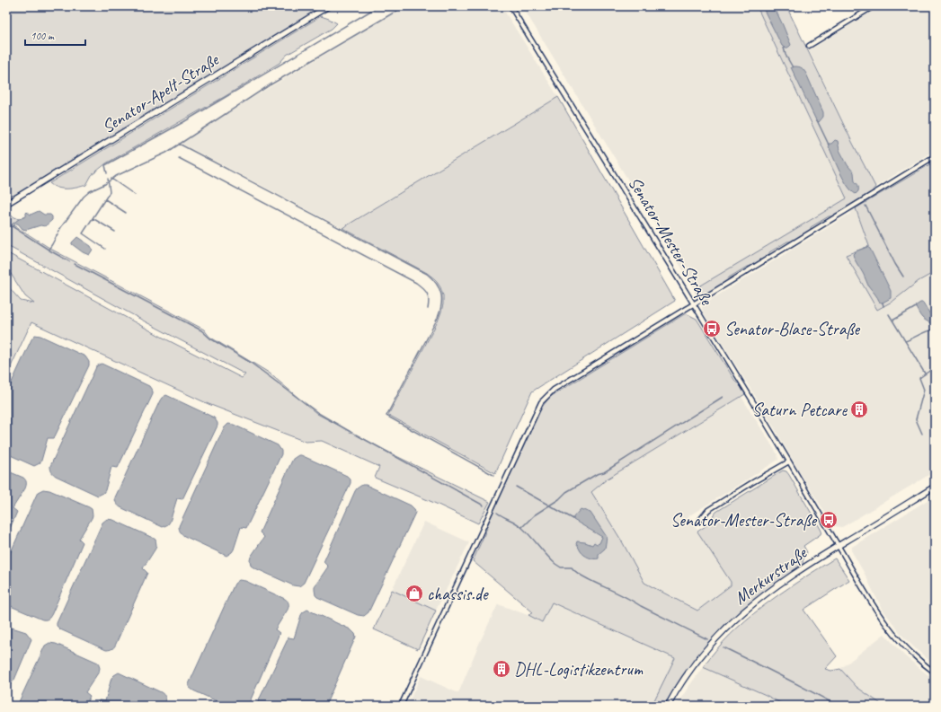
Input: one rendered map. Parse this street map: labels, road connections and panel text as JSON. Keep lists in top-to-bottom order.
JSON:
{
  "streets": {
    "street": ["Senator-Apelt-Straße", "Senator-Mester-Straße", "Merkurstraße"]
  },
  "crossings": [
    ["Senator-Mester-Straße", "Merkurstraße"]
  ],
  "places": {
    "bus stop": ["Senator-Blase-Straße", "Senator-Mester-Straße"],
    "building": ["Saturn Petcare", "DHL-Logistikzentrum"],
    "shop": ["chassis.de"]
  },
  "scale_bar": "100 m"
}
